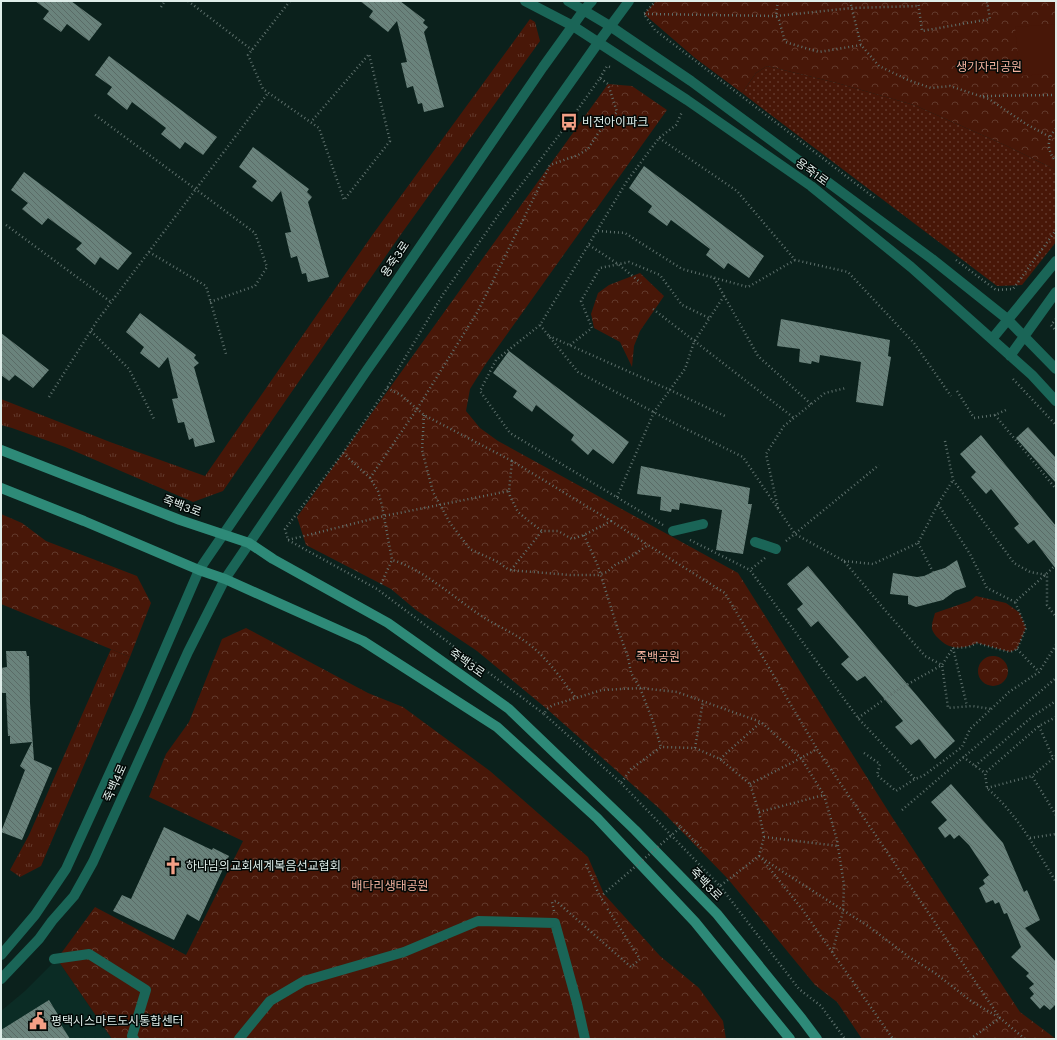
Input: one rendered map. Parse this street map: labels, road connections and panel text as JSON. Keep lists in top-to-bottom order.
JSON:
{
  "streets": {
    "main road": ["죽백3로"],
    "street": ["용죽1로", "용죽3로", "죽백4로"]
  },
  "crossings": [
    ["용죽1로", "용죽3로"],
    ["용죽1로", "죽백4로"],
    ["용죽3로", "죽백3로"],
    ["용죽3로", "죽백4로"],
    ["죽백3로", "죽백4로"]
  ],
  "parks": ["생기자리공원", "죽백공원", "배다리생태공원"],
  "places": {
    "bus stop": ["비전아이파크"],
    "church": ["하나님의교회세계복음선교협회"],
    "public building": ["평택시스마트도시통합센터"]
  }
}
